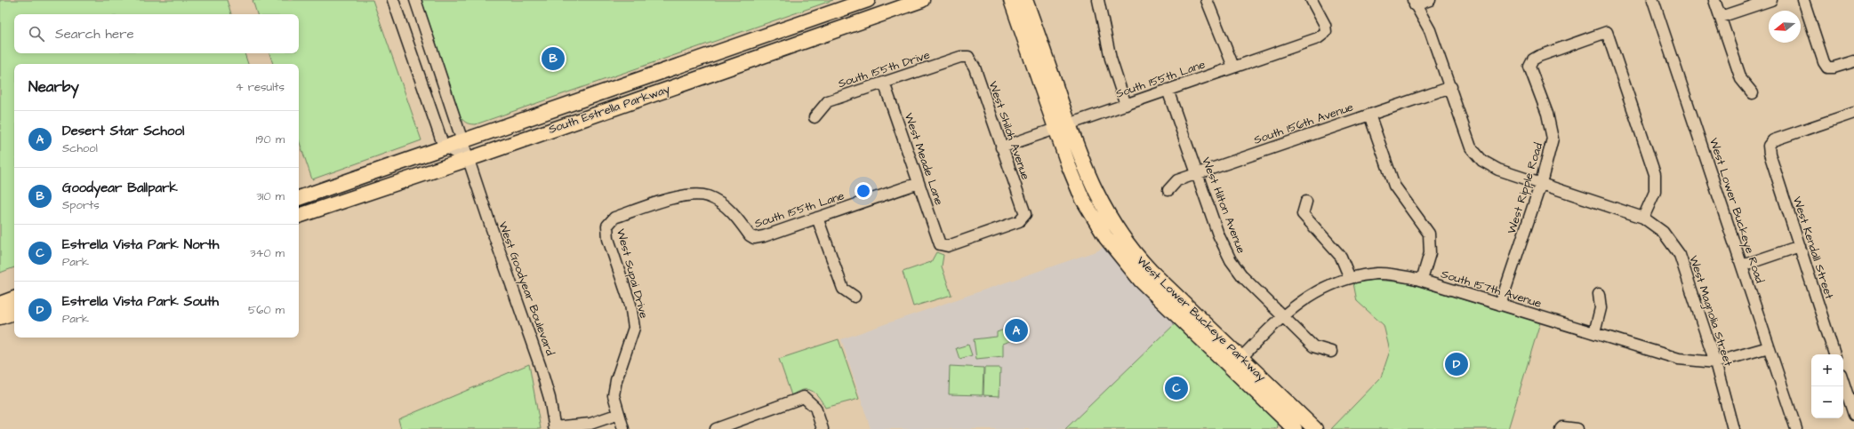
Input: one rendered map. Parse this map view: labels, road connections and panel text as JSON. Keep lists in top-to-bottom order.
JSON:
{
  "streets": {
    "main road": ["South Estrella Parkway", "West Lower Buckeye Parkway"],
    "street": [
      "South 155th Drive",
      "South 155th Lane",
      "South 156th Avenue",
      "West Shiloh Avenue",
      "West Meade Lane",
      "West Ripple Road",
      "West Hilton Avenue",
      "West Lower Buckeye Road",
      "West Kendall Street",
      "West Supai Drive",
      "West Goodyear Boulevard",
      "South 157th Avenue",
      "West Magnolia Street"
    ]
  },
  "crossings": [
    ["South 155th Drive", "West Shiloh Avenue"],
    ["South 155th Drive", "West Meade Lane"],
    ["South 155th Lane", "West Shiloh Avenue"],
    ["South 155th Lane", "West Meade Lane"],
    ["South 155th Lane", "West Hilton Avenue"],
    ["South 155th Lane", "West Supai Drive"],
    ["South 155th Lane", "West Lower Buckeye Parkway"],
    ["South Estrella Parkway", "West Goodyear Boulevard"],
    ["South 156th Avenue", "West Hilton Avenue"],
    ["South 156th Avenue", "West Magnolia Street"],
    ["West Shiloh Avenue", "West Meade Lane"],
    ["West Ripple Road", "South 157th Avenue"],
    ["West Ripple Road", "West Magnolia Street"],
    ["West Hilton Avenue", "South 157th Avenue"],
    ["West Lower Buckeye Road", "South 157th Avenue"],
    ["South 157th Avenue", "West Magnolia Street"],
    ["South 157th Avenue", "West Lower Buckeye Parkway"]
  ],
  "north": "left",
  "page": {
    "search": "Search here",
    "pins": [
      "B",
      "A",
      "D",
      "C"
    ],
    "heading": ["Nearby", "4 results"],
    "list": [
      {
        "mark": "A",
        "name": "Desert Star School",
        "note": "School",
        "value": "190 m"
      },
      {
        "mark": "B",
        "name": "Goodyear Ballpark",
        "note": "Sports",
        "value": "310 m"
      },
      {
        "mark": "C",
        "name": "Estrella Vista Park North",
        "note": "Park",
        "value": "340 m"
      },
      {
        "mark": "D",
        "name": "Estrella Vista Park South",
        "note": "Park",
        "value": "560 m"
      }
    ],
    "map_buttons": ["+", "−"]
  }
}
